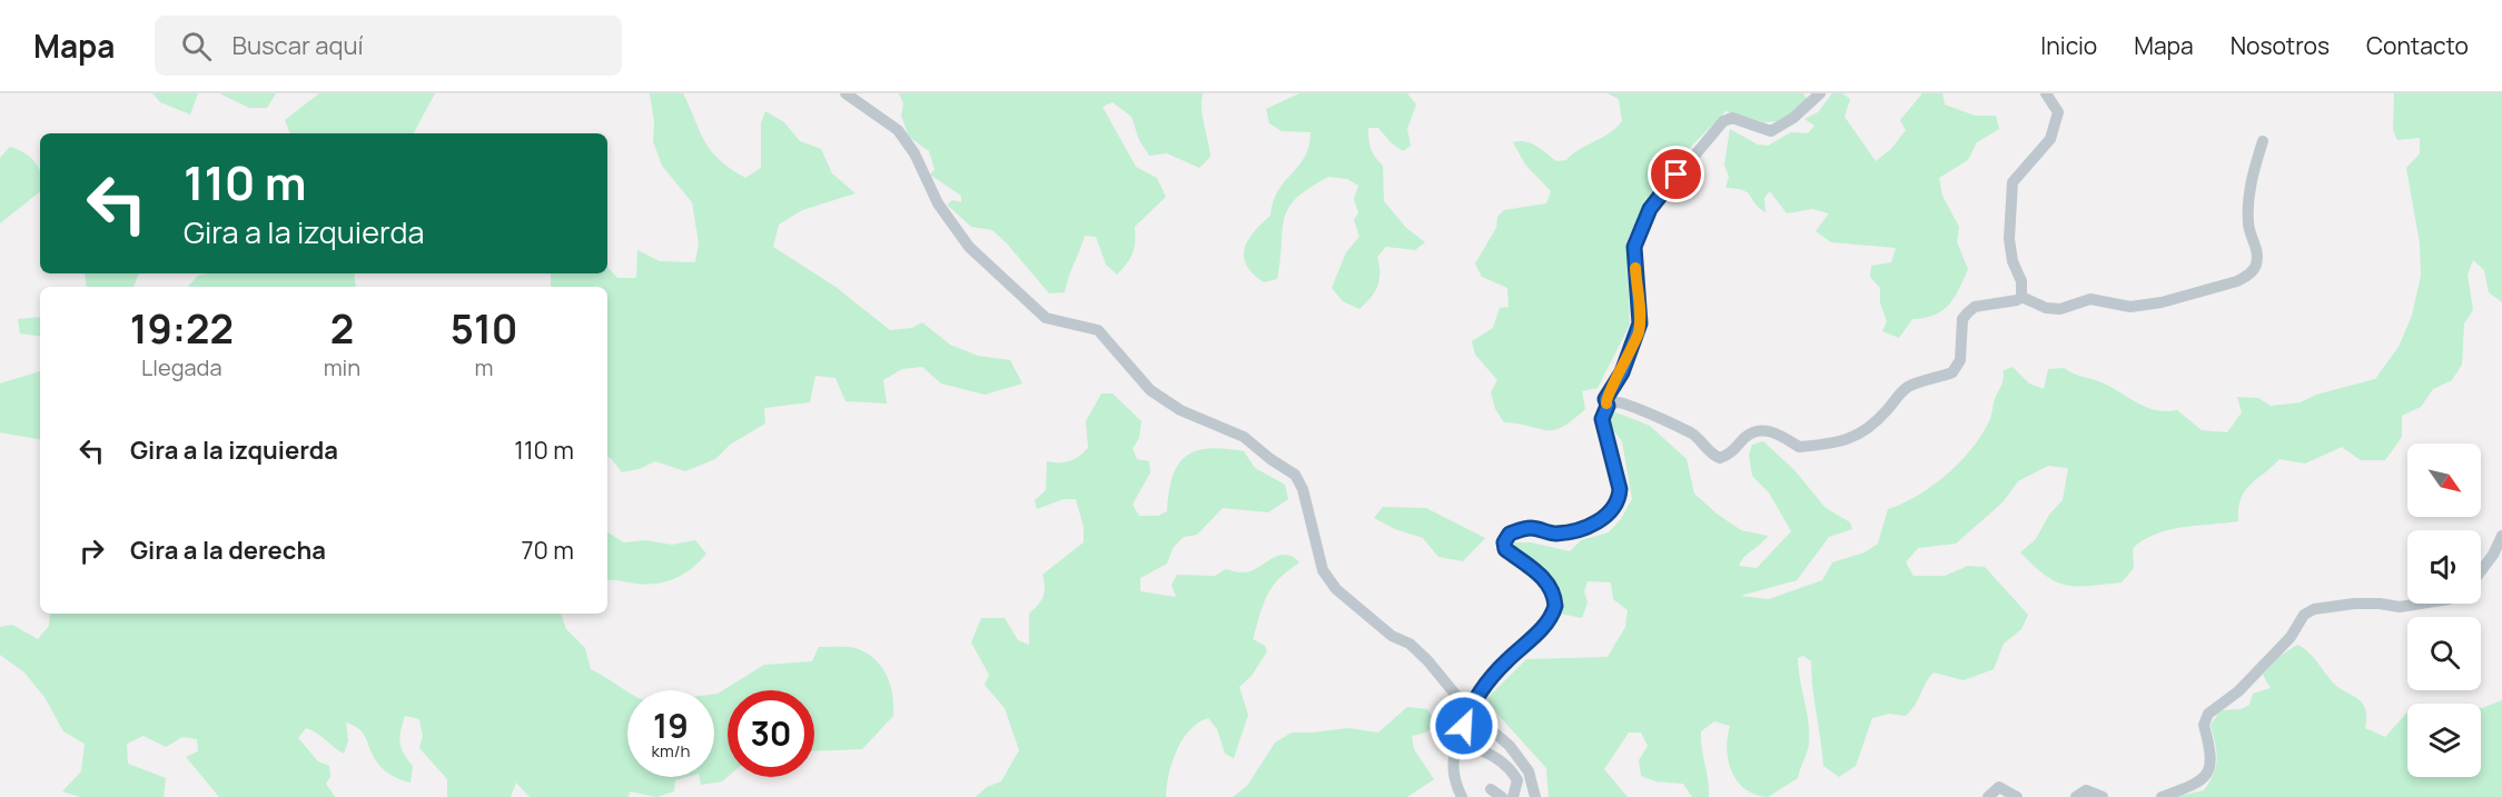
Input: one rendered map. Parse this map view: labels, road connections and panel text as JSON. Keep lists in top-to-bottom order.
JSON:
{
  "north": "bottom right",
  "page": {
    "header": "Mapa",
    "search": "Buscar aquí",
    "nav": [
      "Inicio",
      "Mapa",
      "Nosotros",
      "Contacto"
    ],
    "turn": ["110 m", "Gira a la izquierda"],
    "eta": [
      "19:22",
      "Llegada",
      "2",
      "min",
      "510",
      "m"
    ],
    "list": [
      {
        "name": "Gira a la izquierda",
        "value": "110 m"
      },
      {
        "name": "Gira a la derecha",
        "value": "70 m"
      }
    ],
    "speed": "19 km/h",
    "limit": "30"
  }
}
